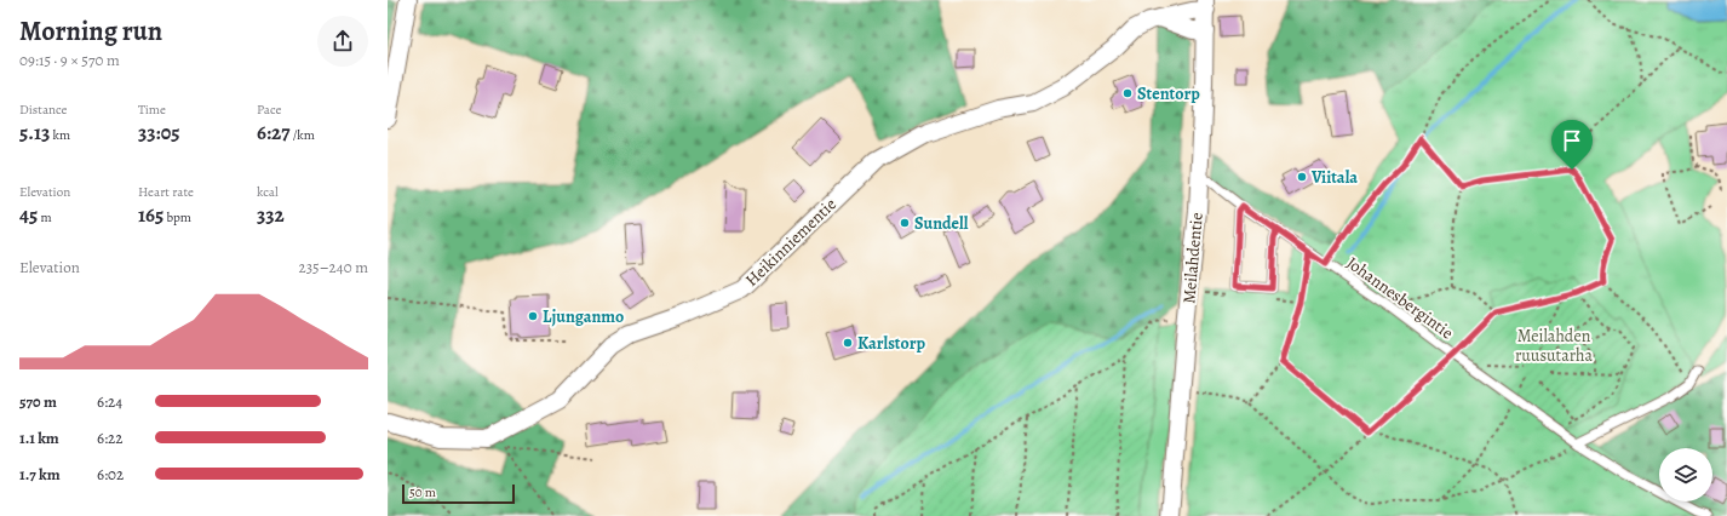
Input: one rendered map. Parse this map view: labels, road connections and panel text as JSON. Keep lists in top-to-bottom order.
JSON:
{
  "streets": {
    "street": ["Heikinniementie", "Meilahdentie"],
    "lane": ["Johannesbergintie"]
  },
  "crossings": [
    ["Heikinniementie", "Meilahdentie"],
    ["Meilahdentie", "Johannesbergintie"]
  ],
  "parks": ["Meilahden ruusutarha"],
  "places": [
    "Stentorp",
    "Viitala",
    "Sundell",
    "Ljunganmo",
    "Karlstorp"
  ],
  "scale_bar": "50 m",
  "page": {
    "heading": ["Morning run", "09:15 · 9 × 570 m"],
    "stats": [
      ["Distance", "5.13 km"],
      ["Time", "33:05"],
      ["Pace", "6:27 /km"],
      ["Elevation", "45 m"],
      ["Heart rate", "165 bpm"],
      ["kcal", "332"]
    ],
    "chart": ["Elevation", "235–240 m"],
    "list": [
      {
        "name": "570 m",
        "note": "6:24"
      },
      {
        "name": "1.1 km",
        "note": "6:22"
      },
      {
        "name": "1.7 km",
        "note": "6:02"
      }
    ],
    "scale": "50 m"
  }
}
